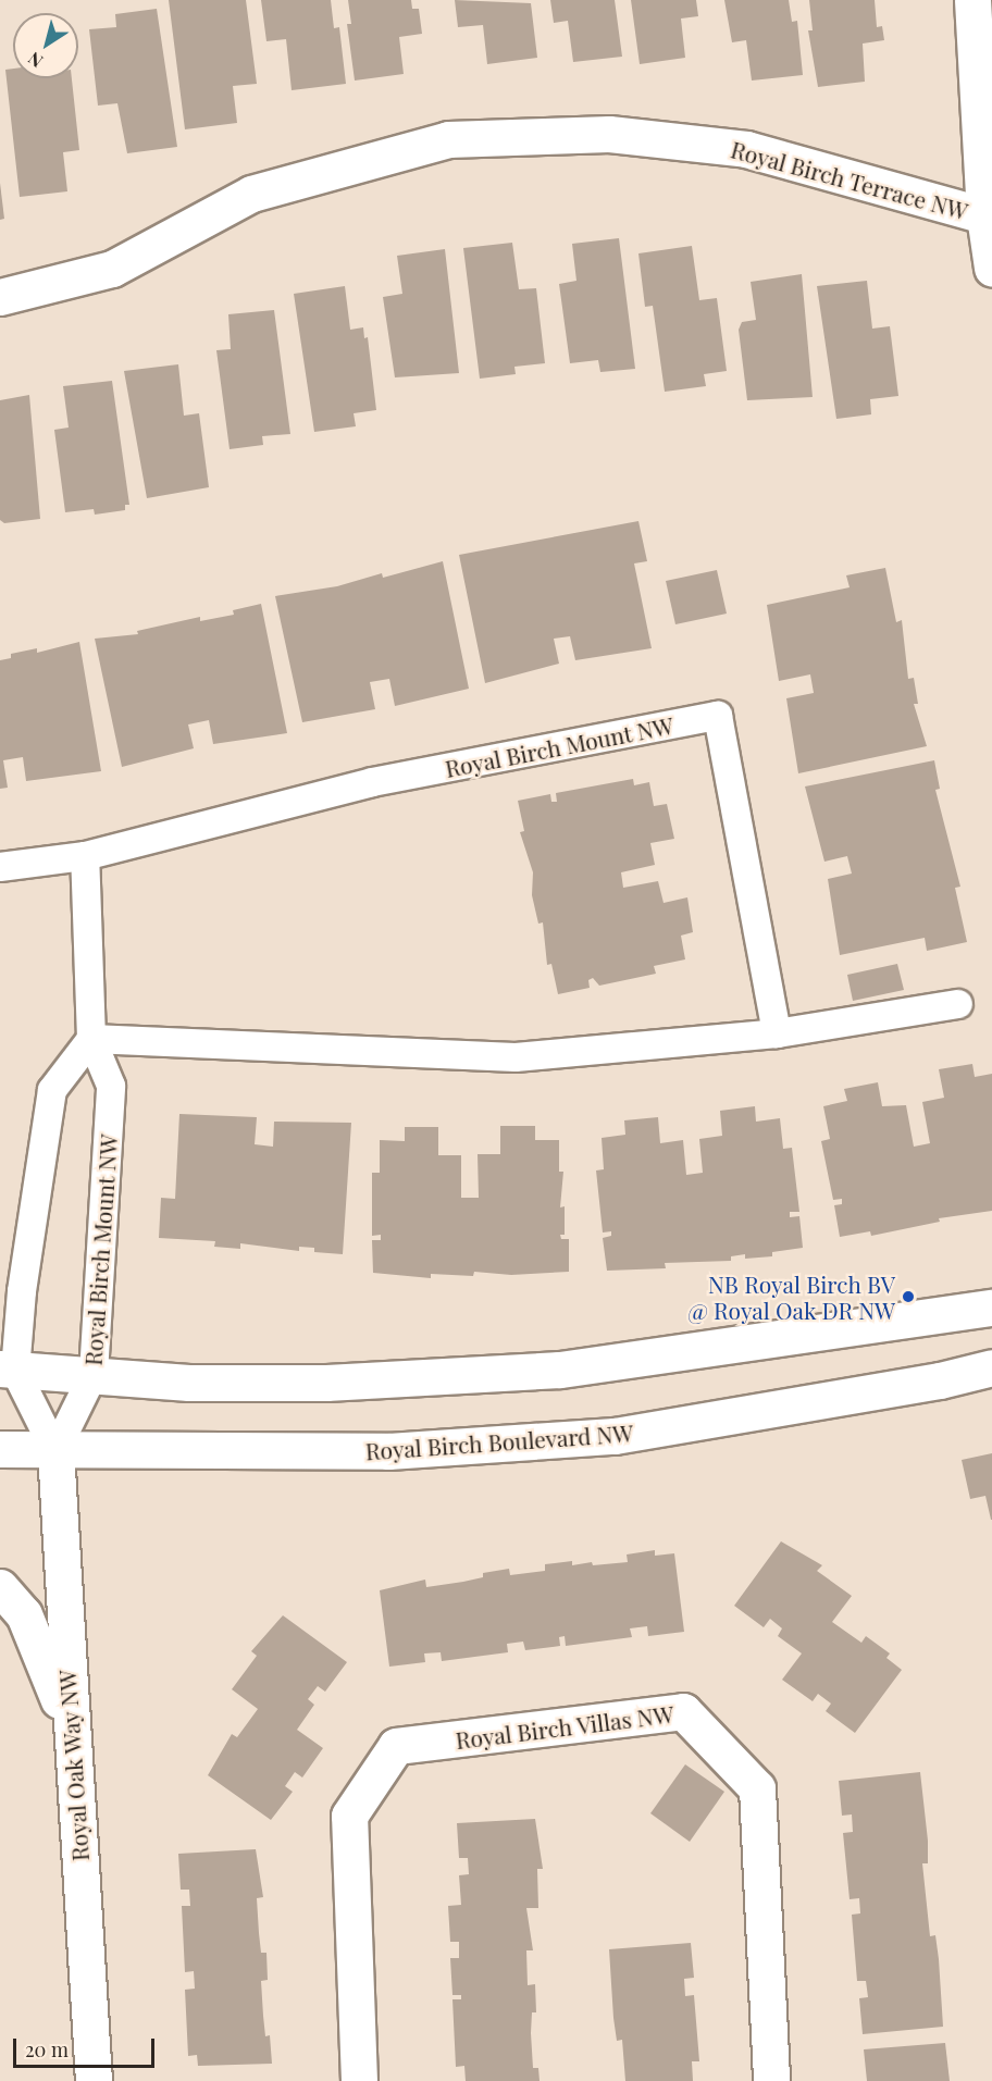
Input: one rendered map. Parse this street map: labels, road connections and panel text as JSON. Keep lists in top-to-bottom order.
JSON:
{
  "streets": {
    "street": [
      "Royal Birch Terrace NW",
      "Royal Birch Boulevard NW",
      "Royal Birch Villas NW",
      "Royal Oak Way NW"
    ],
    "lane": ["Royal Birch Mount NW"]
  },
  "crossings": [
    ["Royal Birch Mount NW", "Royal Birch Boulevard NW"],
    ["Royal Birch Mount NW", "Royal Oak Way NW"],
    ["Royal Birch Boulevard NW", "Royal Oak Way NW"]
  ],
  "places": ["NB Royal Birch BV @ Royal Oak DR NW"],
  "scale_bar": "20 m",
  "north": "bottom left"
}
